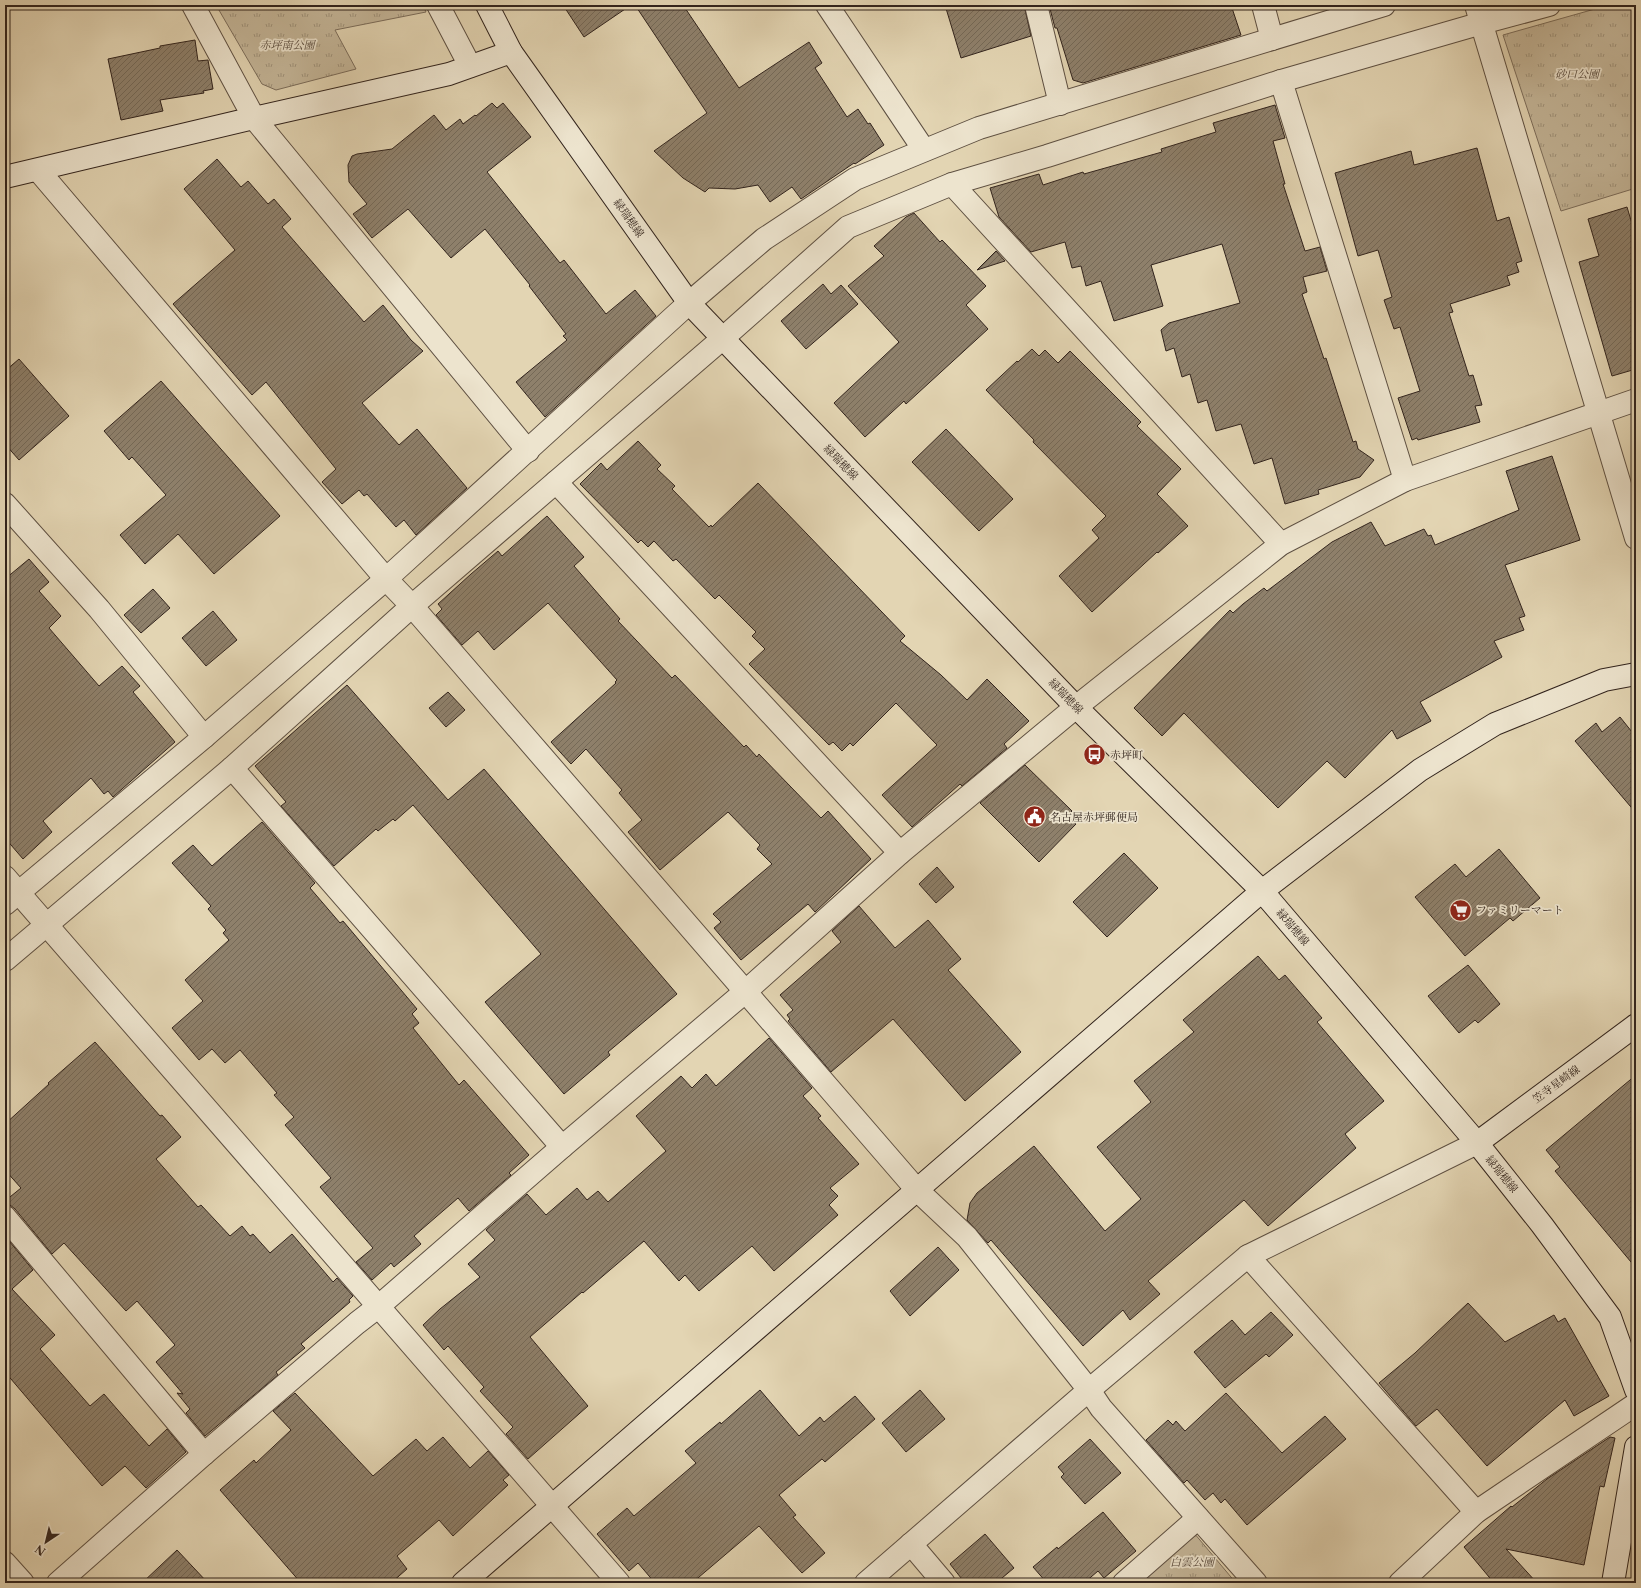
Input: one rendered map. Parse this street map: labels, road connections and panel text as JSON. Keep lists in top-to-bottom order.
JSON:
{
  "streets": {
    "street": ["緑瑞穂線", "笠寺星崎線"]
  },
  "crossings": [
    ["緑瑞穂線", "笠寺星崎線"]
  ],
  "parks": ["赤坪南公園", "砂口公園", "白雲公園"],
  "places": {
    "bus stop": ["赤坪町"],
    "public building": ["名古屋赤坪郵便局"],
    "supermarket": ["ファミリーマート"]
  },
  "north": "bottom left"
}
